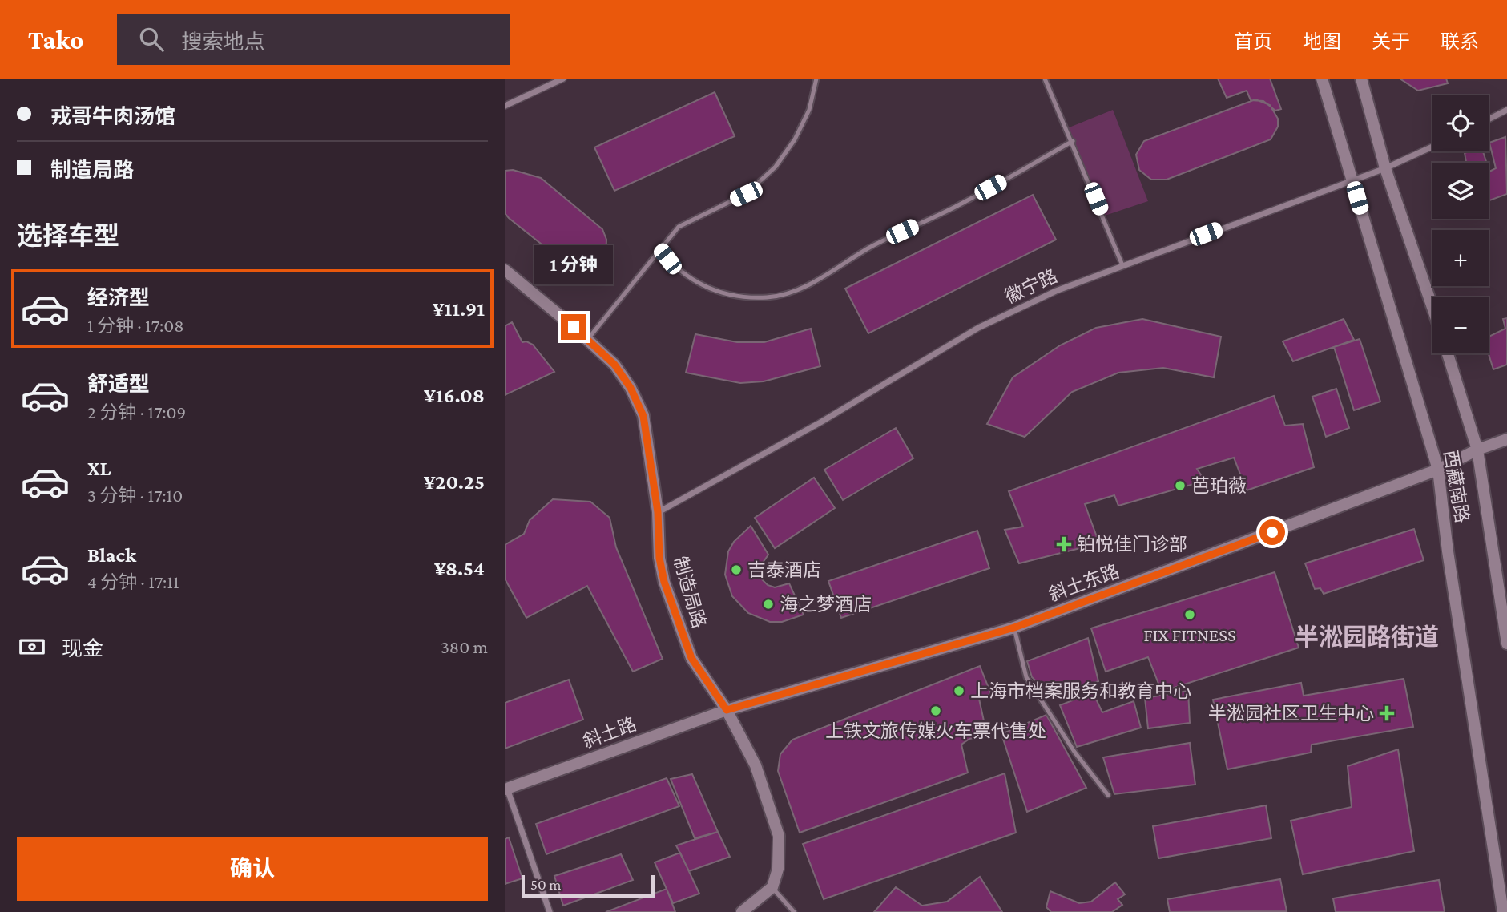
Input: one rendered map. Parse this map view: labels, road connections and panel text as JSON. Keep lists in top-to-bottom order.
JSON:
{
  "streets": {
    "main road": [
      "西藏南路",
      "斜土东路",
      "制造局路",
      "斜土路"
    ],
    "street": ["徽宁路"]
  },
  "crossings": [
    ["徽宁路", "西藏南路"],
    ["徽宁路", "制造局路"],
    ["西藏南路", "斜土东路"],
    ["斜土东路", "制造局路"],
    ["斜土东路", "斜土路"],
    ["制造局路", "斜土路"]
  ],
  "districts": ["半淞园路街道"],
  "places": {
    "other": [
      "芭珀薇",
      "吉泰酒店",
      "海之梦酒店",
      "FIX FITNESS",
      "上海市档案服务和教育中心",
      "上铁文旅传媒火车票代售处"
    ],
    "health": ["铂悦佳门诊部", "半淞园社区卫生中心"]
  },
  "scale_bar": "50 m",
  "page": {
    "header": "Tako",
    "search": "搜索地点",
    "nav": [
      "首页",
      "地图",
      "关于",
      "联系"
    ],
    "banner": ["戎哥牛肉汤馆", "制造局路"],
    "map_buttons": ["+", "−"],
    "heading": "选择车型",
    "bubble": "1 分钟",
    "list": [
      {
        "name": "经济型",
        "note": "1 分钟 · 17:08",
        "value": "¥11.91"
      },
      {
        "name": "舒适型",
        "note": "2 分钟 · 17:09",
        "value": "¥16.08"
      },
      {
        "name": "XL",
        "note": "3 分钟 · 17:10",
        "value": "¥20.25"
      },
      {
        "name": "Black",
        "note": "4 分钟 · 17:11",
        "value": "¥8.54"
      }
    ],
    "pay": ["现金", "380 m"],
    "buttons": "确认",
    "scale": "50 m"
  }
}
